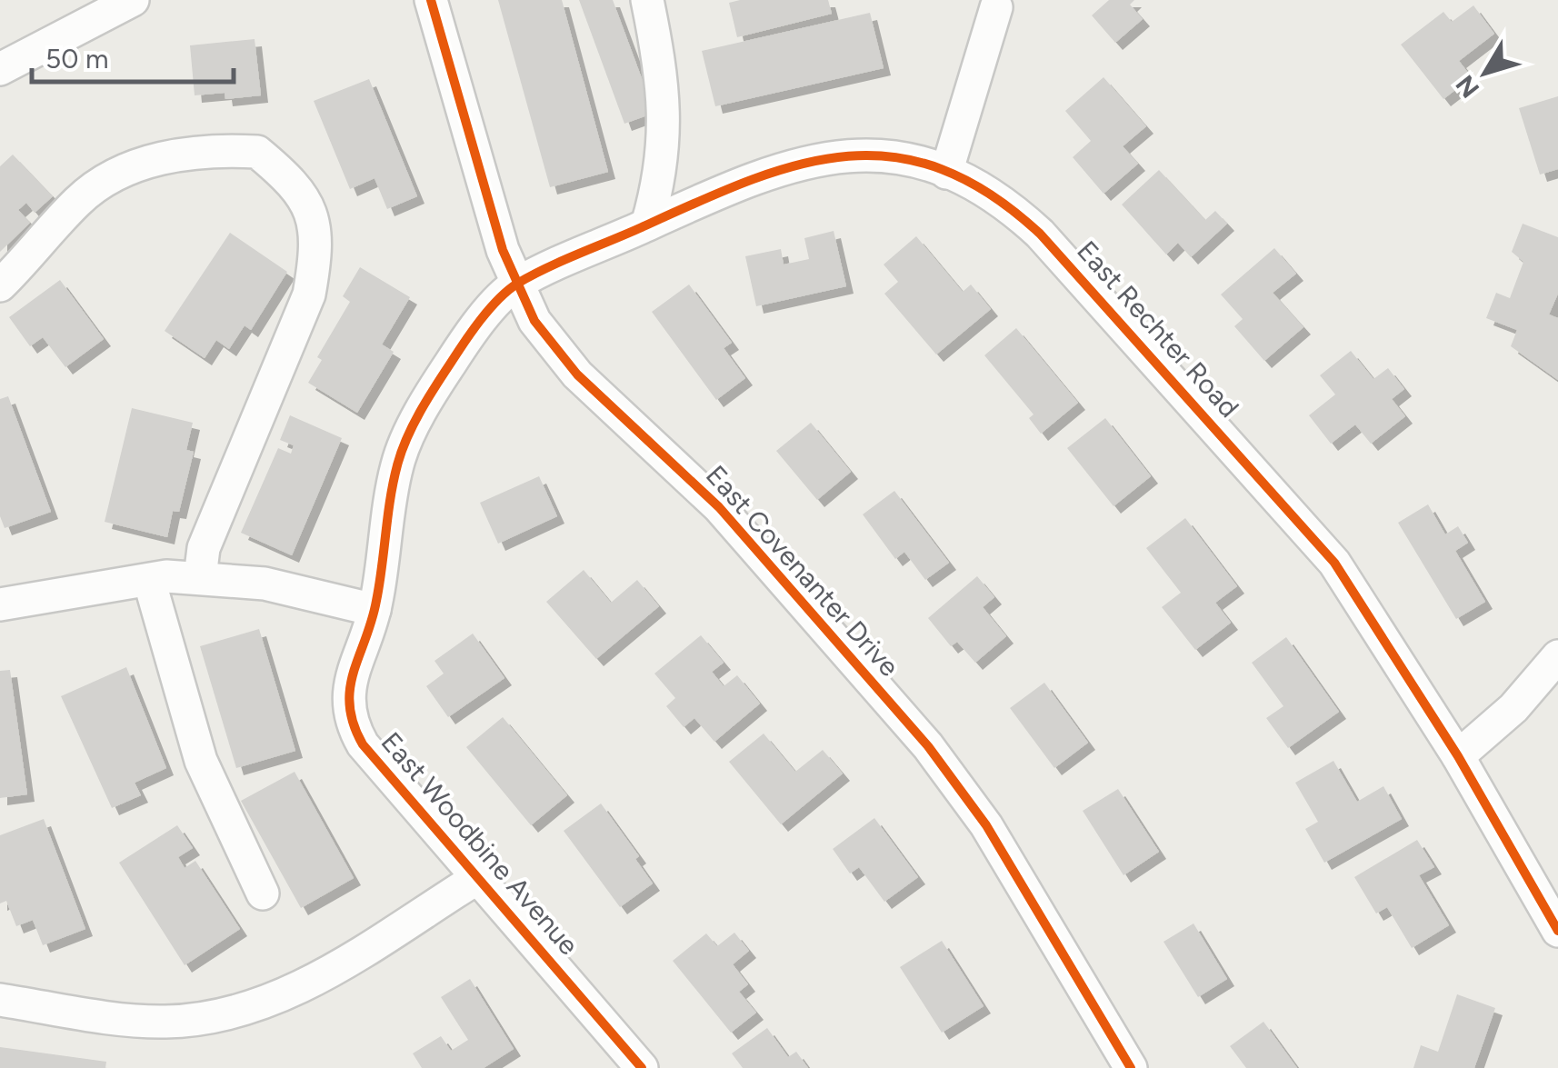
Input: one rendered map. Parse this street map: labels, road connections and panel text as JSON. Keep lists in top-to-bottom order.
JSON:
{
  "streets": {
    "street": ["East Rechter Road", "East Covenanter Drive", "East Woodbine Avenue"]
  },
  "crossings": [
    ["East Rechter Road", "East Covenanter Drive"],
    ["East Rechter Road", "East Woodbine Avenue"],
    ["East Covenanter Drive", "East Woodbine Avenue"]
  ],
  "scale_bar": "50 m",
  "north": "bottom left"
}
